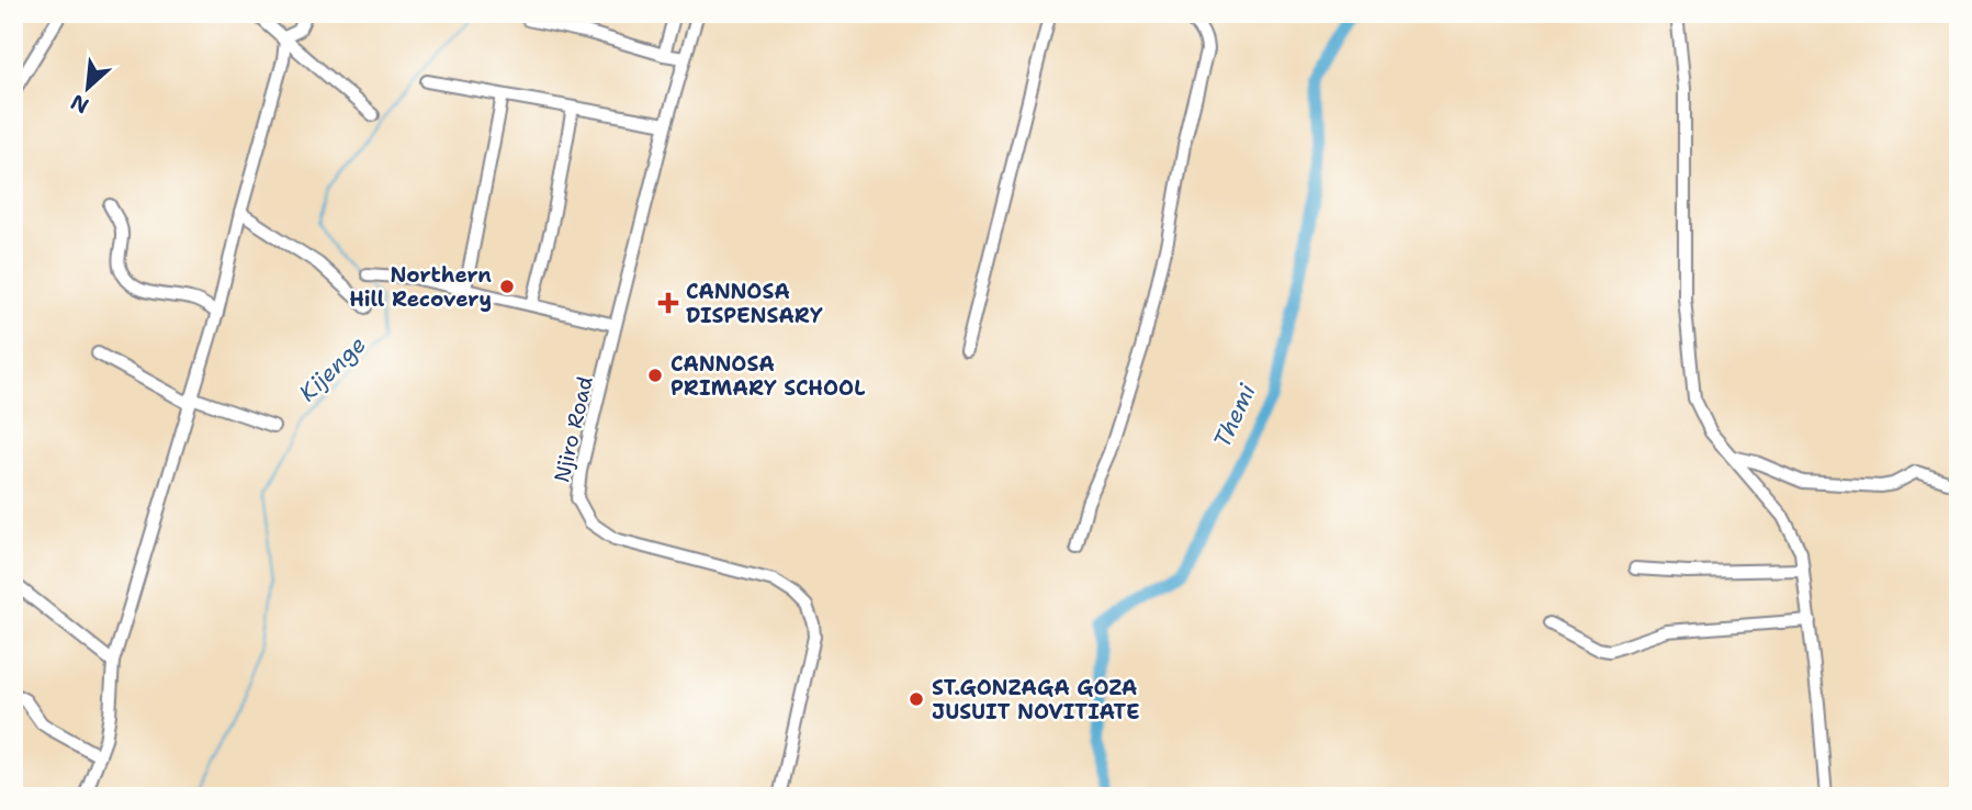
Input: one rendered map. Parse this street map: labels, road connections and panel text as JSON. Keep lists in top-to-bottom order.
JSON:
{
  "streets": {
    "street": ["Njiro Road"]
  },
  "water": ["Kijenge", "Themi"],
  "places": {
    "other": ["Northern Hill Recovery", "CANNOSA PRIMARY SCHOOL", "ST.GONZAGA GOZA JUSUIT NOVITIATE"],
    "health": ["CANNOSA DISPENSARY"]
  },
  "north": "bottom left"
}
